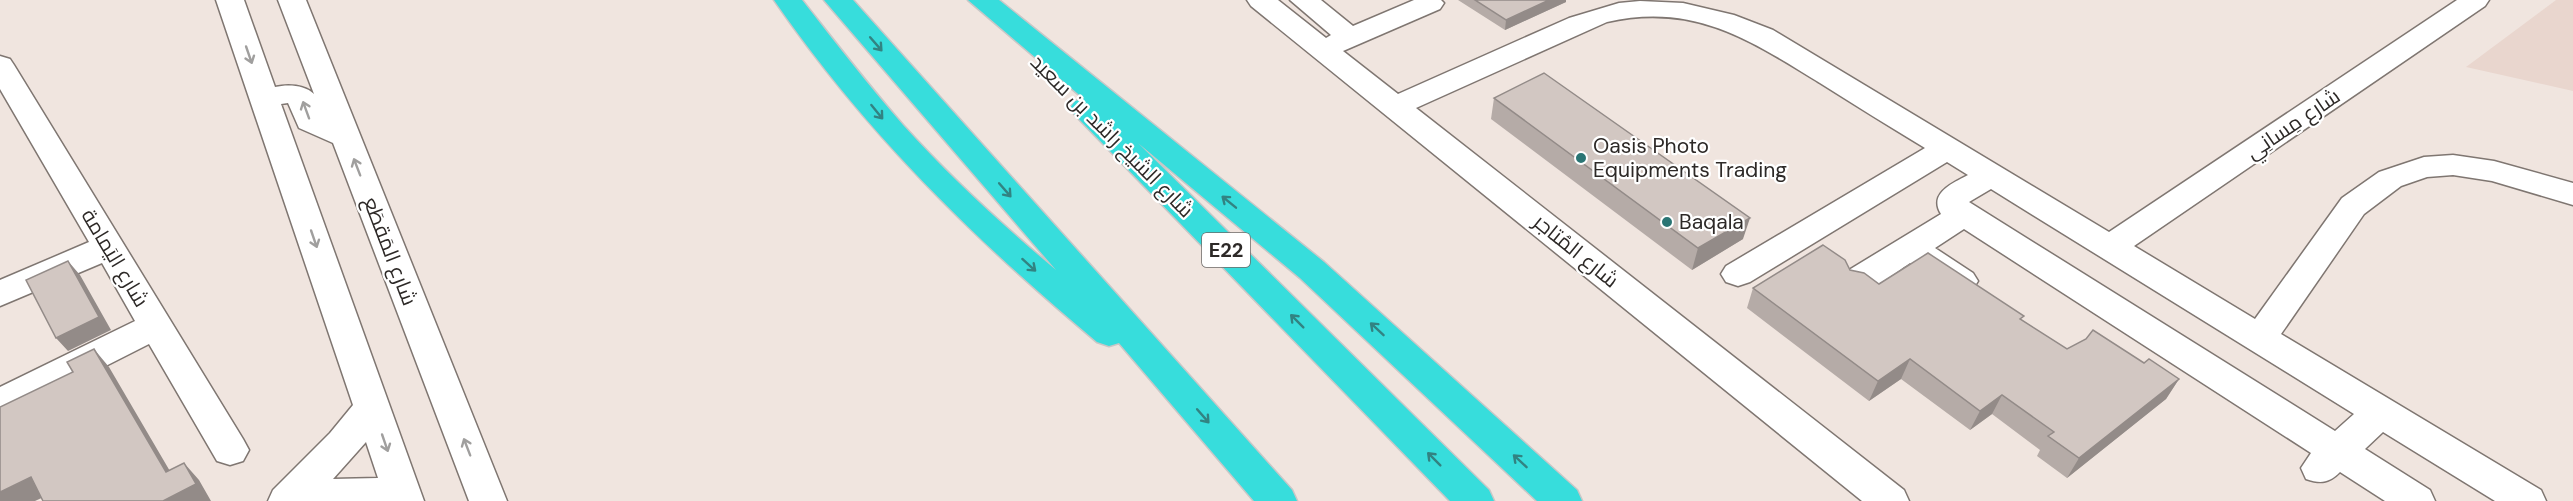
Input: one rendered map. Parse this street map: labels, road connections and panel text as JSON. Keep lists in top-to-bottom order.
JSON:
{
  "streets": {
    "highway": ["شارع الشيخ راشد بن سعيد", "E22"],
    "street": [
      "شارع مِسانِي",
      "شارع المَقطَع",
      "شارع المُتاجر",
      "شارع اليَمامة"
    ]
  },
  "places": ["Oasis Photo Equipments Trading", "Baqala"]
}
